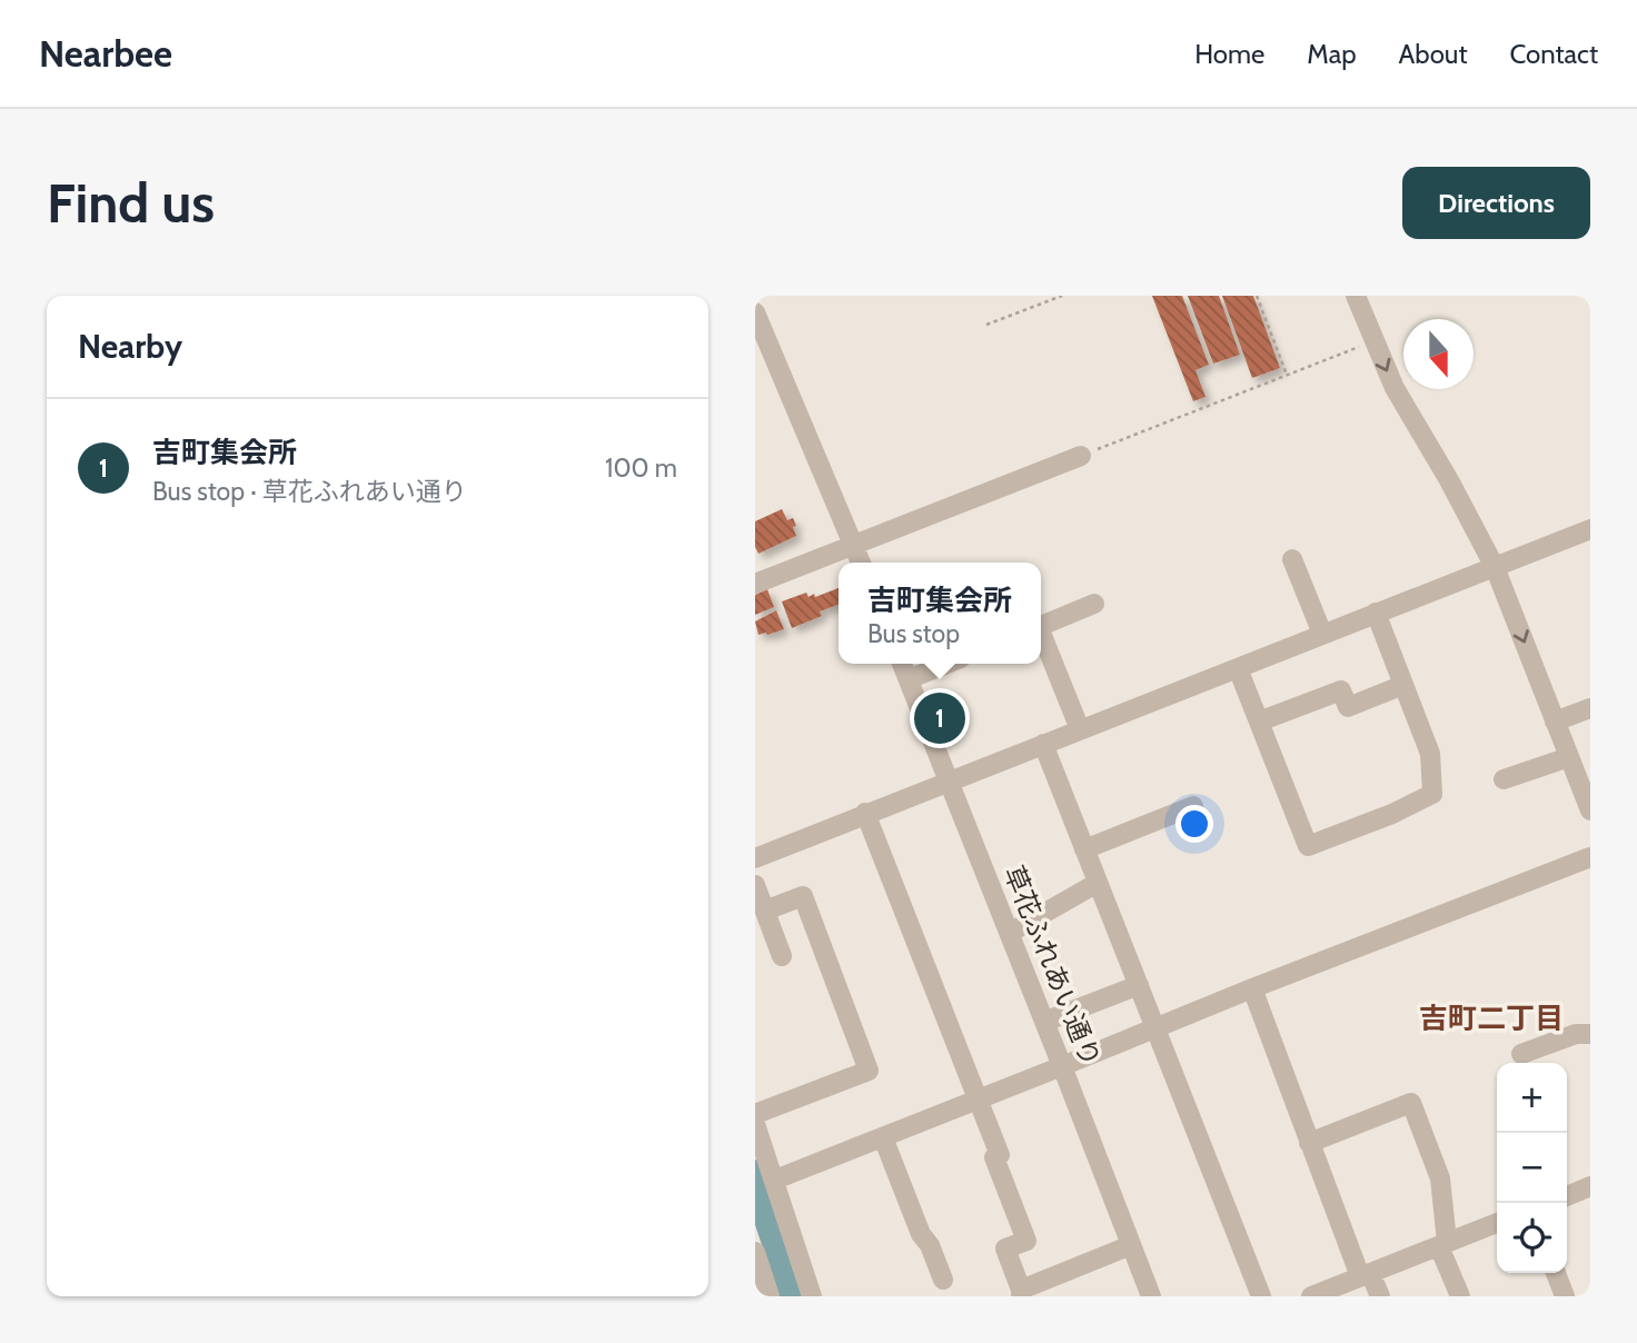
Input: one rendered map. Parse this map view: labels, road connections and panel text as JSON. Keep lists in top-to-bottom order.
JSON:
{
  "streets": {
    "street": ["草花ふれあい通り"]
  },
  "districts": ["吉町二丁目"],
  "north": "bottom",
  "page": {
    "header": "Nearbee",
    "nav": [
      "Home",
      "Map",
      "About",
      "Contact"
    ],
    "buttons": "Directions",
    "title": "Find us",
    "heading": "Nearby",
    "list": [
      {
        "mark": "1",
        "name": "吉町集会所",
        "note": "Bus stop · 草花ふれあい通り",
        "value": "100 m"
      }
    ],
    "popup": ["吉町集会所", "Bus stop"],
    "pins": "1",
    "map_buttons": ["+", "−"]
  }
}
